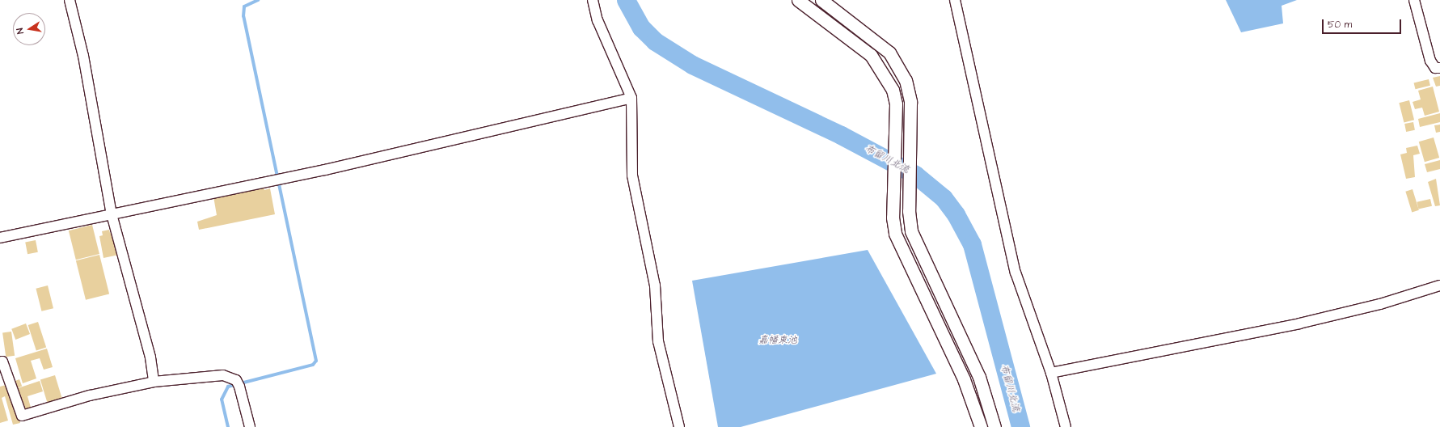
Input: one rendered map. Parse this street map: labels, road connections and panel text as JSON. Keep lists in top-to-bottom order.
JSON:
{
  "water": ["布留川北流", "嘉幡東池"],
  "scale_bar": "50 m",
  "north": "left"
}
